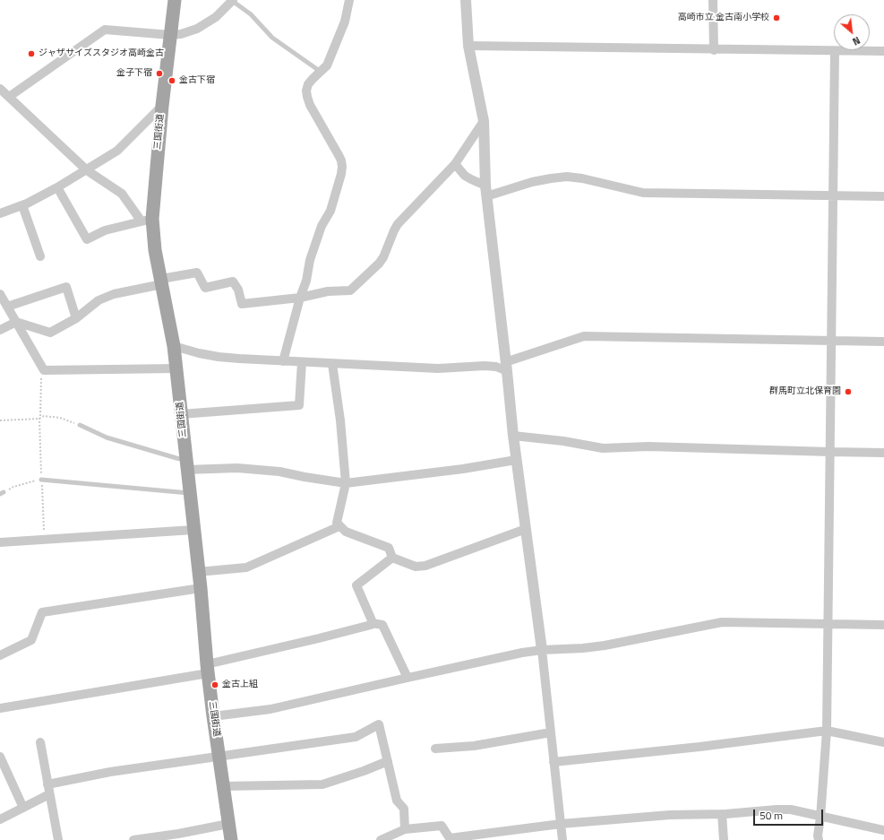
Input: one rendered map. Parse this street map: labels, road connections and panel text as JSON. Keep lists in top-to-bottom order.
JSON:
{
  "streets": {
    "main road": ["三国街道"]
  },
  "places": [
    "高崎市立 金古南小学校",
    "ジャザサイズスタジオ高崎金古",
    "金子下宿",
    "金古下宿",
    "群馬町立北保育園",
    "金古上組"
  ],
  "scale_bar": "50 m",
  "north": "bottom right"
}
